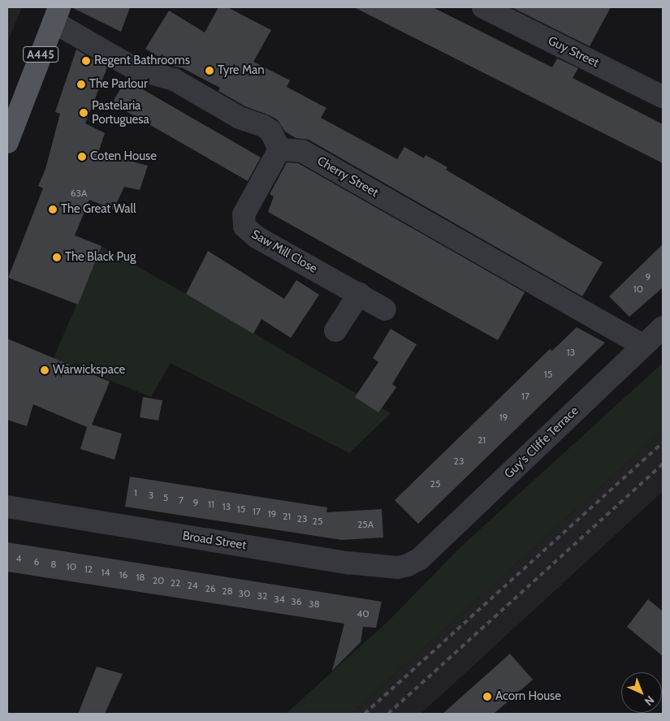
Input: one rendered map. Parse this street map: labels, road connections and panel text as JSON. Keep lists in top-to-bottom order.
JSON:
{
  "streets": {
    "main road": ["A445"],
    "street": [
      "Guy Street",
      "Cherry Street",
      "Saw Mill Close",
      "Guy's Cliffe Terrace",
      "Broad Street"
    ]
  },
  "crossings": [
    ["Cherry Street", "Saw Mill Close"],
    ["Cherry Street", "Guy's Cliffe Terrace"],
    ["Guy's Cliffe Terrace", "Broad Street"]
  ],
  "places": [
    "Regent Bathrooms",
    "Tyre Man",
    "The Parlour",
    "Pastelaria Portuguesa",
    "Coten House",
    "The Great Wall",
    "The Black Pug",
    "Warwickspace",
    "Acorn House"
  ],
  "house_numbers": [
    "63A",
    "9",
    "10",
    "13",
    "15",
    "17",
    "19",
    "21",
    "23",
    "25",
    "1",
    "3",
    "5",
    "7",
    "9",
    "11",
    "13",
    "15",
    "17",
    "19",
    "21",
    "23",
    "25",
    "25A",
    "4",
    "6",
    "8",
    "10",
    "12",
    "14",
    "16",
    "18",
    "20",
    "22",
    "24",
    "26",
    "28",
    "30",
    "32",
    "34",
    "36",
    "38",
    "40"
  ],
  "north": "bottom right"
}
